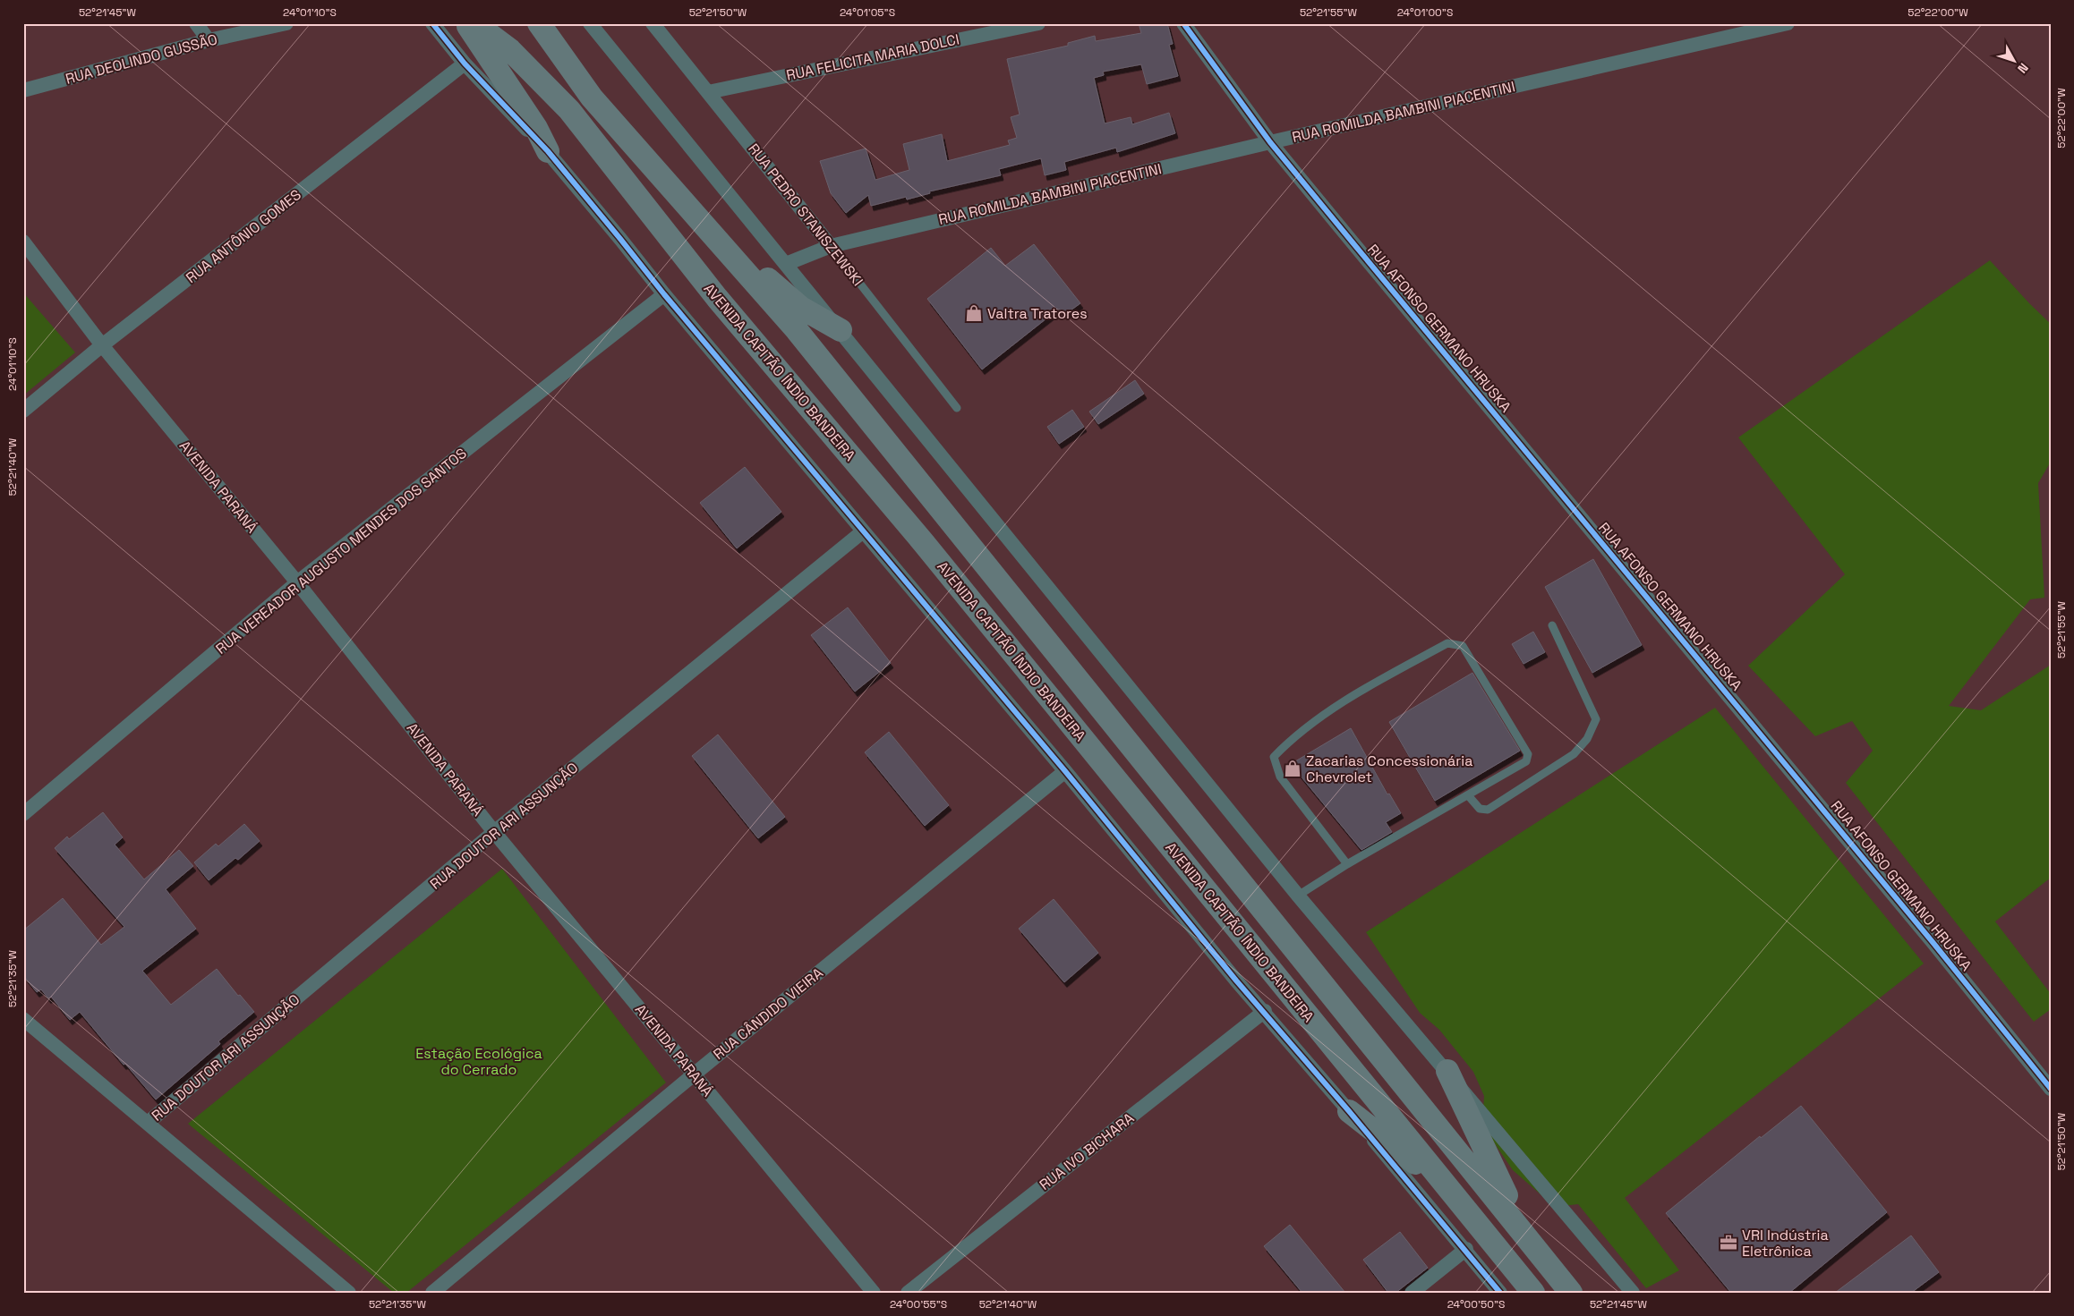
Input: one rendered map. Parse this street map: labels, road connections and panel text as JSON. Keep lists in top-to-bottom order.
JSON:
{
  "streets": {
    "main road": ["AVENIDA CAPITÃO ÍNDIO BANDEIRA"],
    "street": [
      "RUA FELICITA MARIA DOLCI",
      "RUA DEOLINDO GUSSÃO",
      "RUA ROMILDA BAMBINI PIACENTINI",
      "RUA PEDRO STANISZEWSKI",
      "RUA ANTÔNIO GOMES",
      "RUA AFONSO GERMANO HRUSKA",
      "AVENIDA PARANÁ",
      "RUA VEREADOR AUGUSTO MENDES DOS SANTOS",
      "RUA DOUTOR ARI ASSUNÇÃO",
      "RUA CÂNDIDO VIEIRA",
      "RUA IVO BICHARA"
    ]
  },
  "crossings": [
    ["RUA FELICITA MARIA DOLCI", "RUA PEDRO STANISZEWSKI"],
    ["RUA ROMILDA BAMBINI PIACENTINI", "RUA PEDRO STANISZEWSKI"],
    ["RUA ROMILDA BAMBINI PIACENTINI", "RUA AFONSO GERMANO HRUSKA"],
    ["RUA ANTÔNIO GOMES", "AVENIDA PARANÁ"],
    ["AVENIDA PARANÁ", "RUA VEREADOR AUGUSTO MENDES DOS SANTOS"],
    ["AVENIDA PARANÁ", "RUA DOUTOR ARI ASSUNÇÃO"],
    ["AVENIDA PARANÁ", "RUA CÂNDIDO VIEIRA"]
  ],
  "parks": ["Estação Ecológica do Cerrado"],
  "places": {
    "shop": ["Valtra Tratores", "Zacarias Concessionária Chevrolet"],
    "office": ["VRI Indústria Eletrônica"]
  },
  "north": "bottom right",
  "coordinates": [
    "52°21'45\"W",
    "24°01'10\"S",
    "52°21'50\"W",
    "24°01'05\"S",
    "52°21'55\"W",
    "24°01'00\"S",
    "52°22'00\"W",
    "52°21'40\"W",
    "52°21'35\"W",
    "24°00'55\"S",
    "24°00'50\"S"
  ]
}
